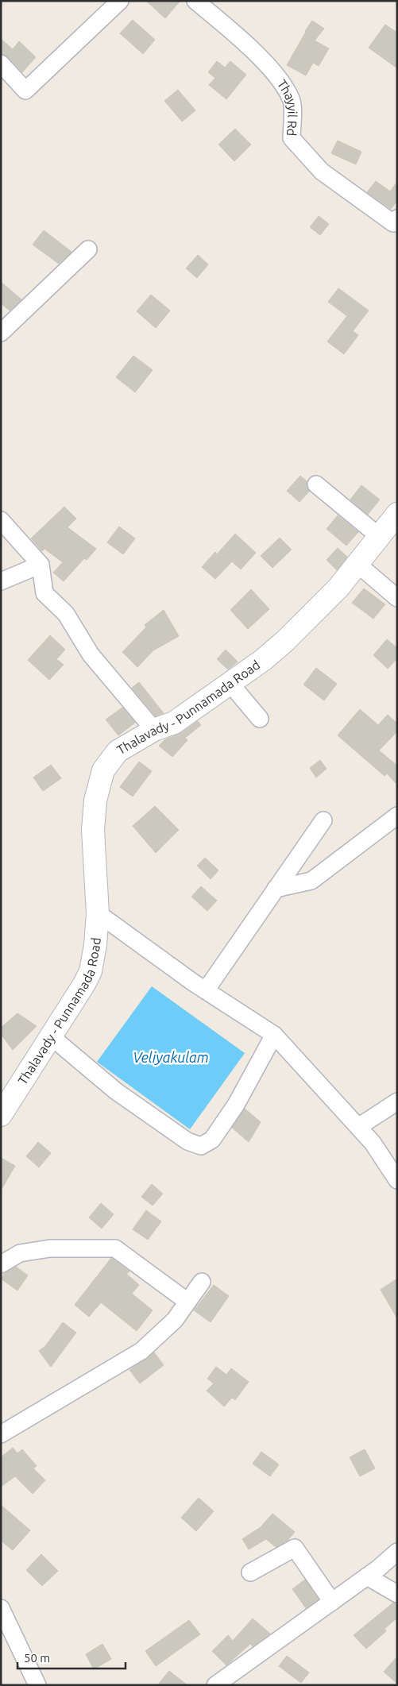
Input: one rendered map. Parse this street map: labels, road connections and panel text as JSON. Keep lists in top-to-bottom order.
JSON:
{
  "streets": {
    "main road": ["Thalavady - Punnamada Road"],
    "street": ["Thayyil Rd"]
  },
  "water": ["Veliyakulam"],
  "scale_bar": "50 m"
}
